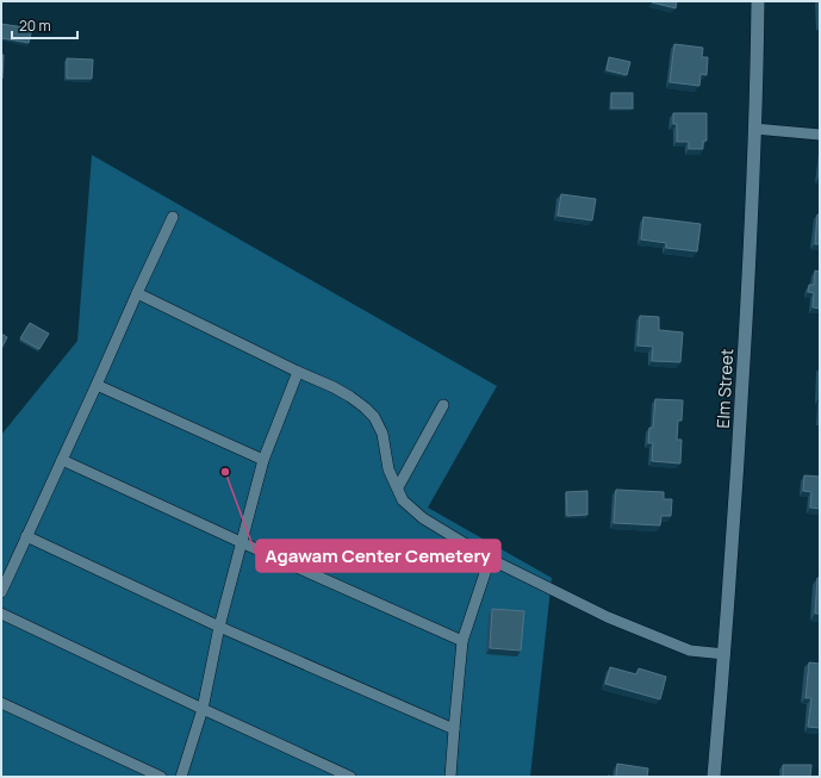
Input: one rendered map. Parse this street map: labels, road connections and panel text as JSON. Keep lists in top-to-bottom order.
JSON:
{
  "streets": {
    "street": ["Elm Street"]
  },
  "places": ["Agawam Center Cemetery"],
  "scale_bar": "20 m"
}
